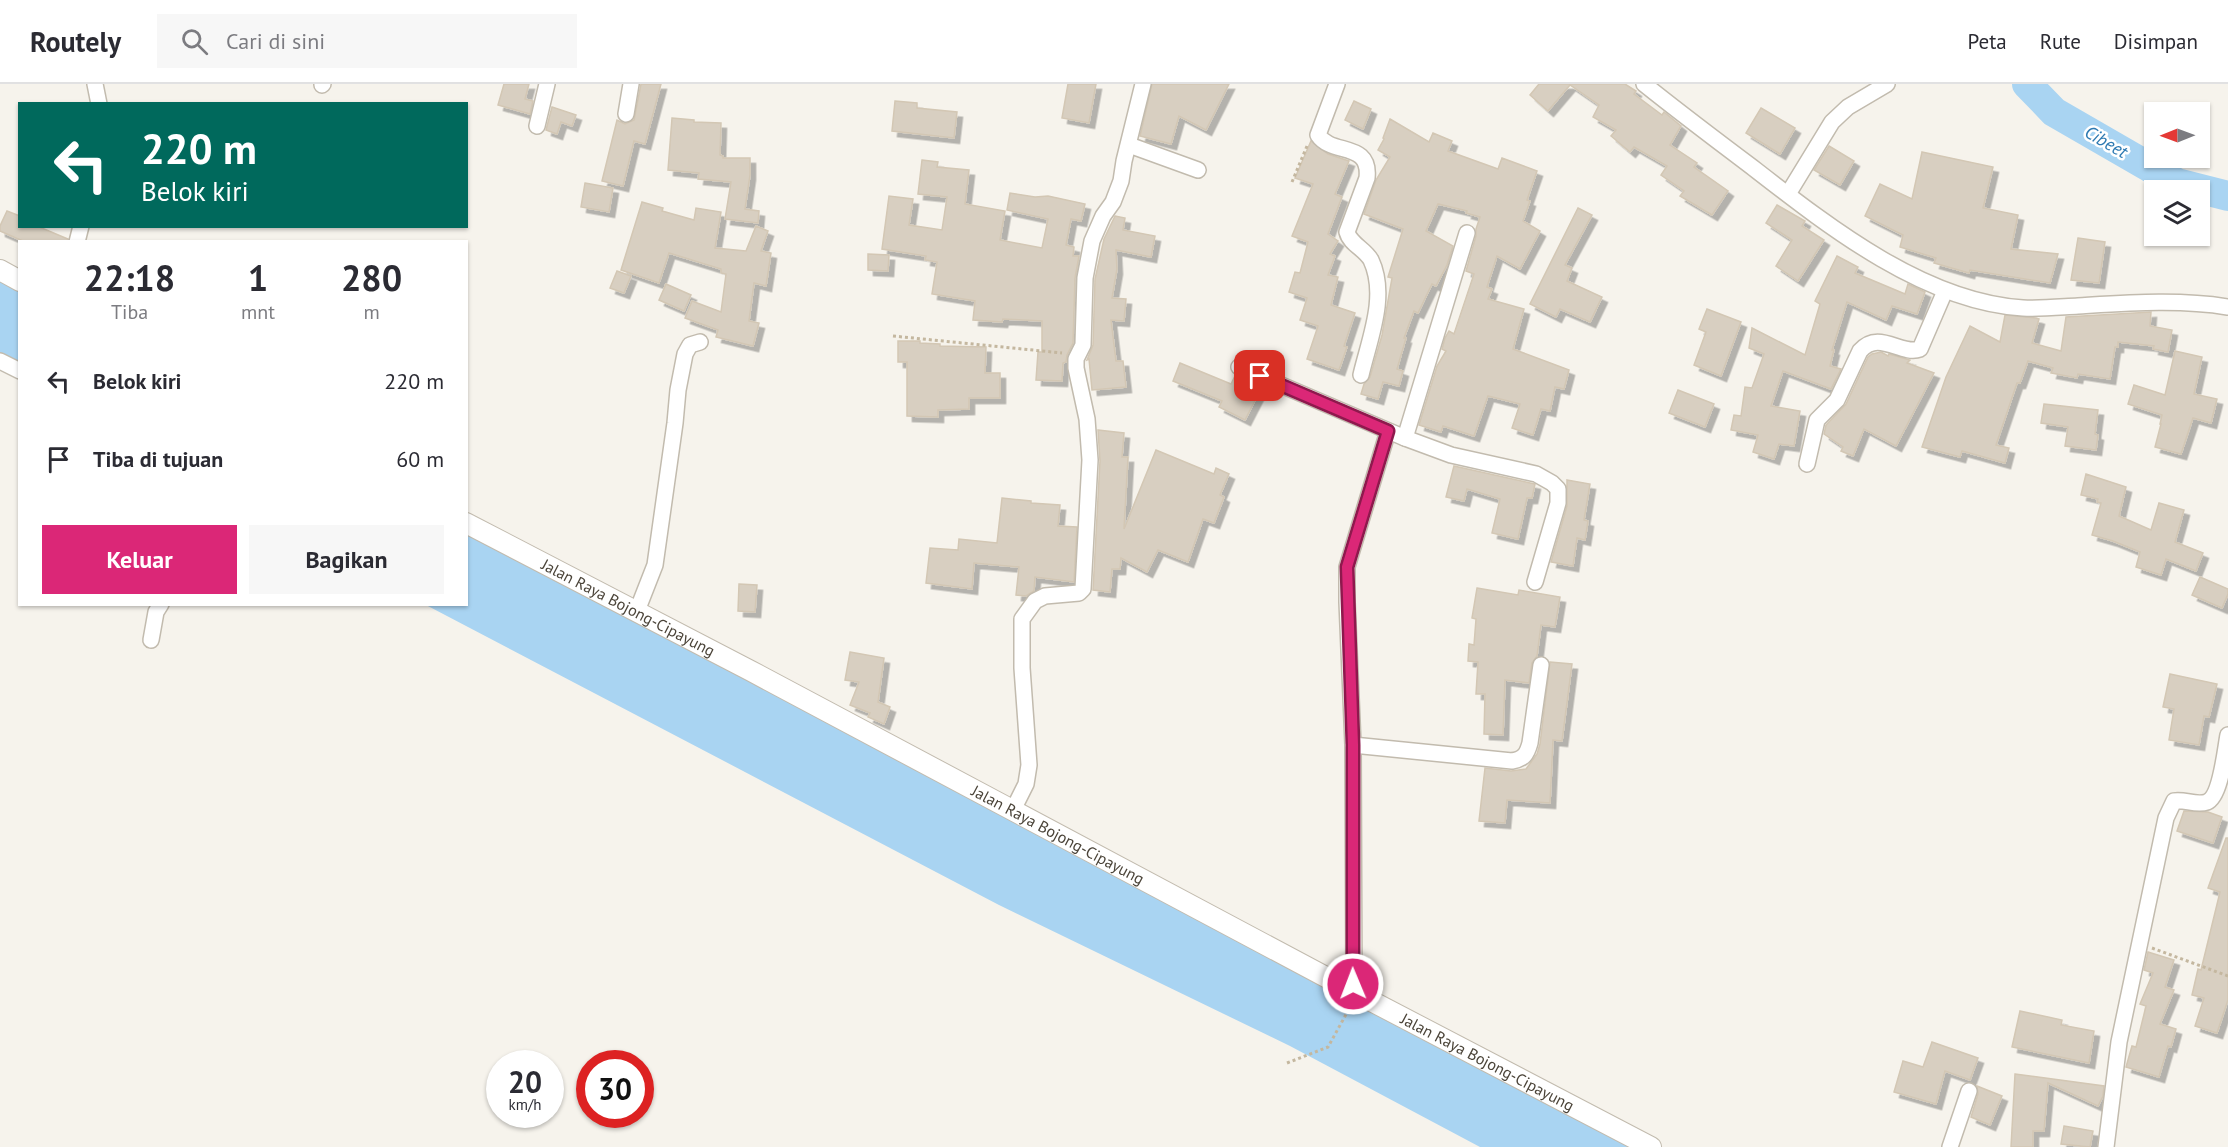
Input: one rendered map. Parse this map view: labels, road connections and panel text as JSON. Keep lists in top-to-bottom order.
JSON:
{
  "streets": {
    "street": ["Jalan Raya Bojong-Cipayung"]
  },
  "water": ["Cibeet"],
  "north": "left",
  "page": {
    "header": "Routely",
    "search": "Cari di sini",
    "nav": ["Peta", "Rute", "Disimpan"],
    "turn": ["220 m", "Belok kiri"],
    "eta": [
      "22:18",
      "Tiba",
      "1",
      "mnt",
      "280",
      "m"
    ],
    "list": [
      {
        "name": "Belok kiri",
        "value": "220 m"
      },
      {
        "name": "Tiba di tujuan",
        "value": "60 m"
      }
    ],
    "buttons": ["Keluar", "Bagikan"],
    "speed": "20 km/h",
    "limit": "30"
  }
}
